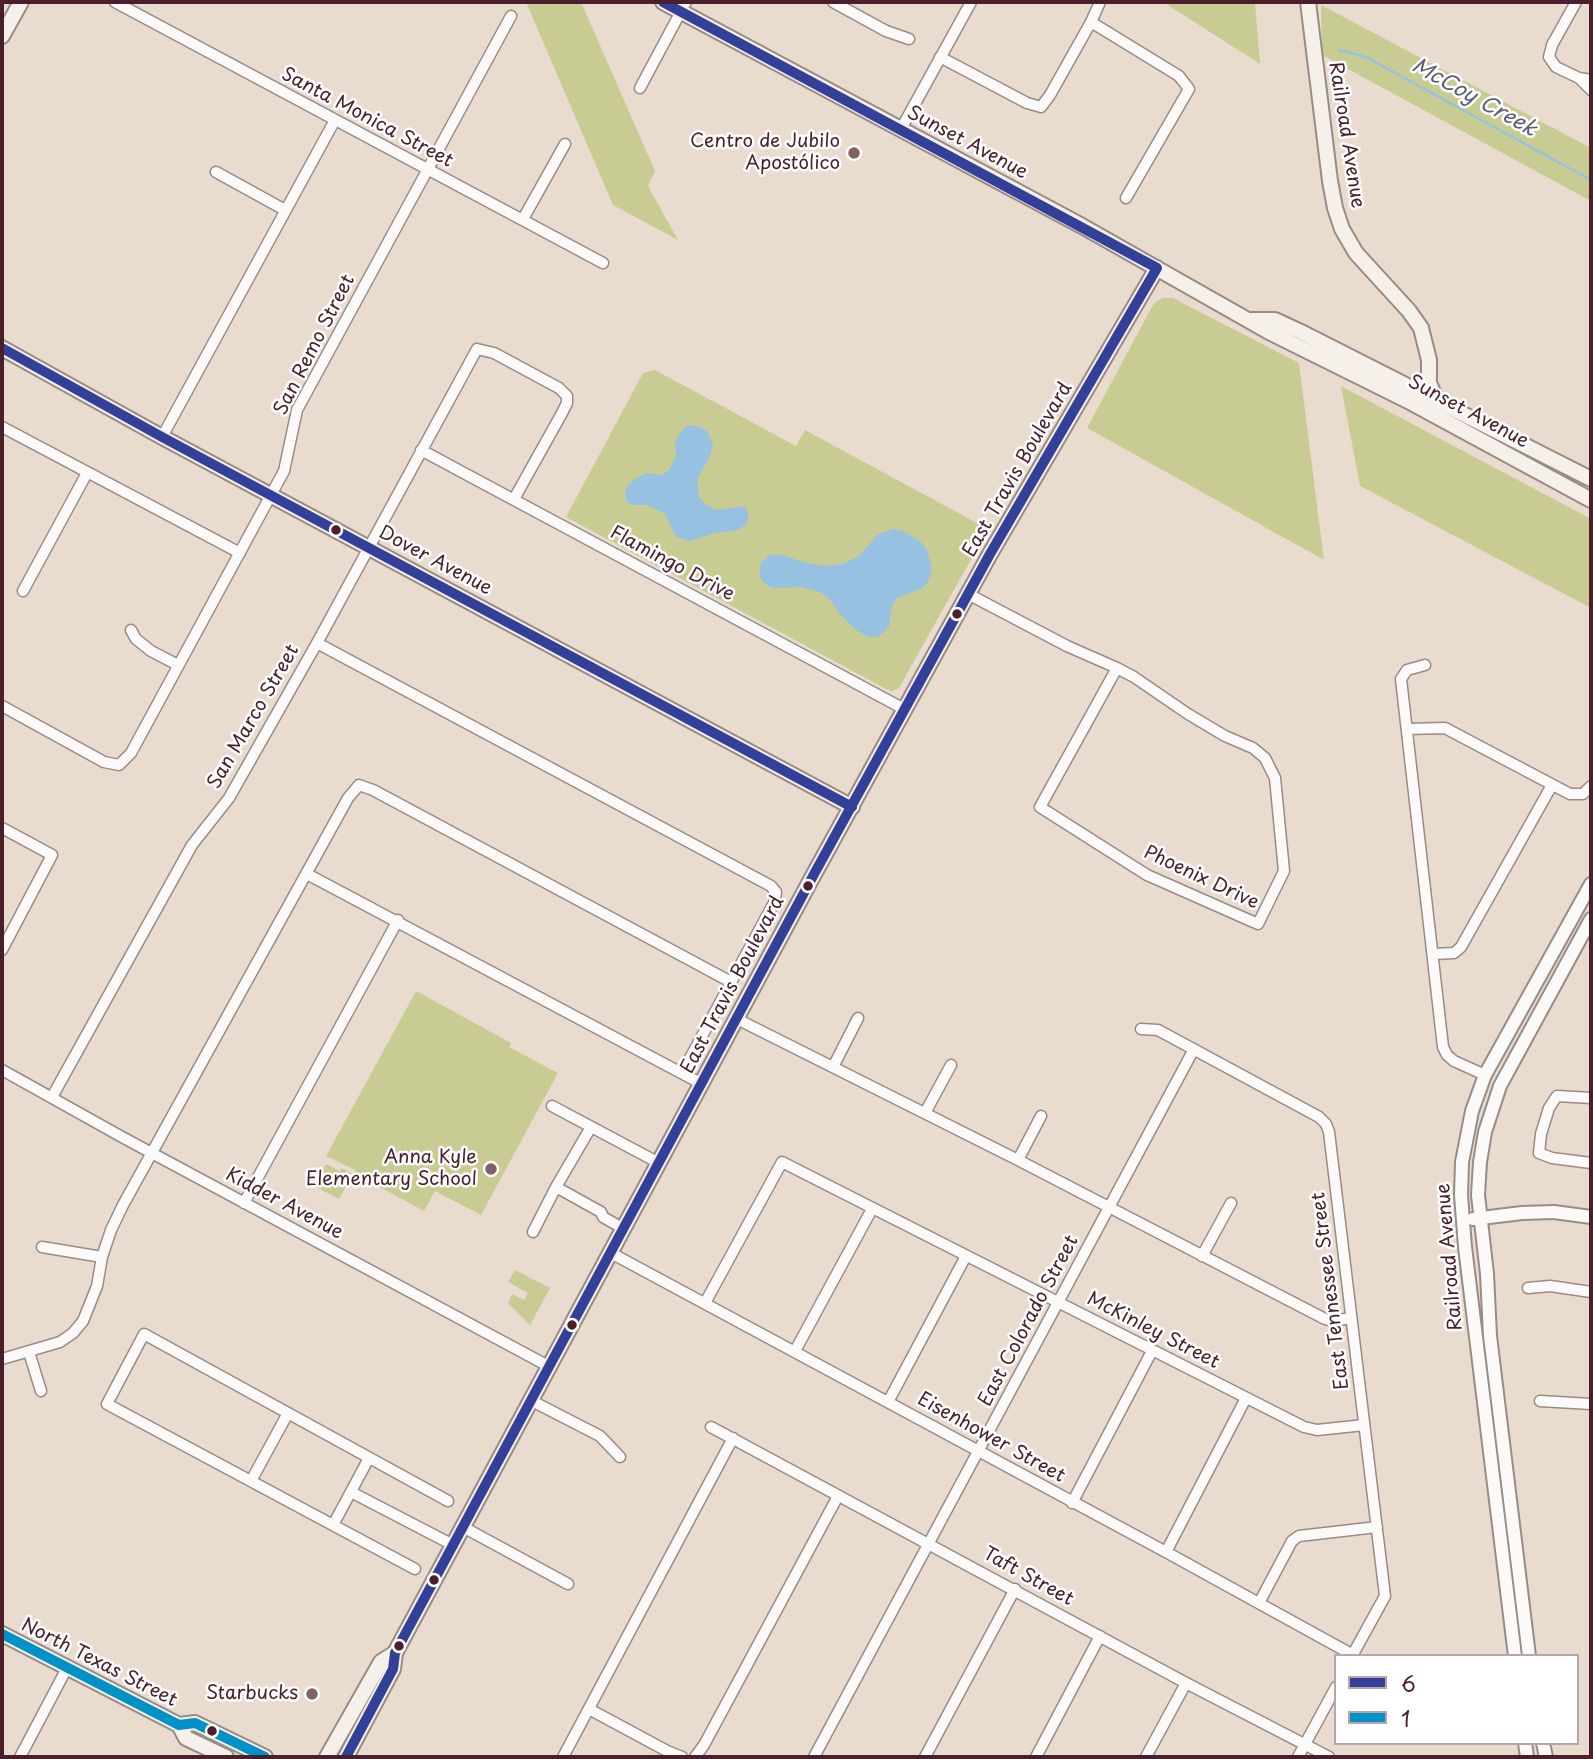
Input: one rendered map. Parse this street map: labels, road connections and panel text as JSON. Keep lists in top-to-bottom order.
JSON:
{
  "streets": {
    "main road": [
      "Railroad Avenue",
      "Sunset Avenue",
      "East Travis Boulevard",
      "Dover Avenue",
      "North Texas Street"
    ],
    "street": [
      "Santa Monica Street",
      "San Remo Street",
      "Flamingo Drive",
      "San Marco Street",
      "Phoenix Drive",
      "Kidder Avenue",
      "East Tennessee Street",
      "East Colorado Street",
      "McKinley Street",
      "Eisenhower Street",
      "Taft Street"
    ]
  },
  "crossings": [
    ["Santa Monica Street", "San Remo Street"],
    ["Railroad Avenue", "Sunset Avenue"],
    ["Sunset Avenue", "East Travis Boulevard"],
    ["San Remo Street", "Dover Avenue"],
    ["East Travis Boulevard", "Dover Avenue"],
    ["East Travis Boulevard", "Flamingo Drive"],
    ["East Travis Boulevard", "San Marco Street"],
    ["East Travis Boulevard", "Phoenix Drive"],
    ["East Travis Boulevard", "Kidder Avenue"],
    ["East Travis Boulevard", "Eisenhower Street"],
    ["Dover Avenue", "San Marco Street"],
    ["Flamingo Drive", "San Marco Street"],
    ["San Marco Street", "Kidder Avenue"],
    ["East Tennessee Street", "East Colorado Street"],
    ["East Tennessee Street", "McKinley Street"],
    ["East Colorado Street", "McKinley Street"],
    ["East Colorado Street", "Eisenhower Street"],
    ["East Colorado Street", "Taft Street"],
    ["McKinley Street", "Eisenhower Street"]
  ],
  "water": ["McCoy Creek"],
  "places": ["Centro de Jubilo Apostólico", "Anna Kyle Elementary School", "Starbucks"],
  "lines": ["transit line 6", "transit line 1"],
  "legend": ["6", "1"]
}
